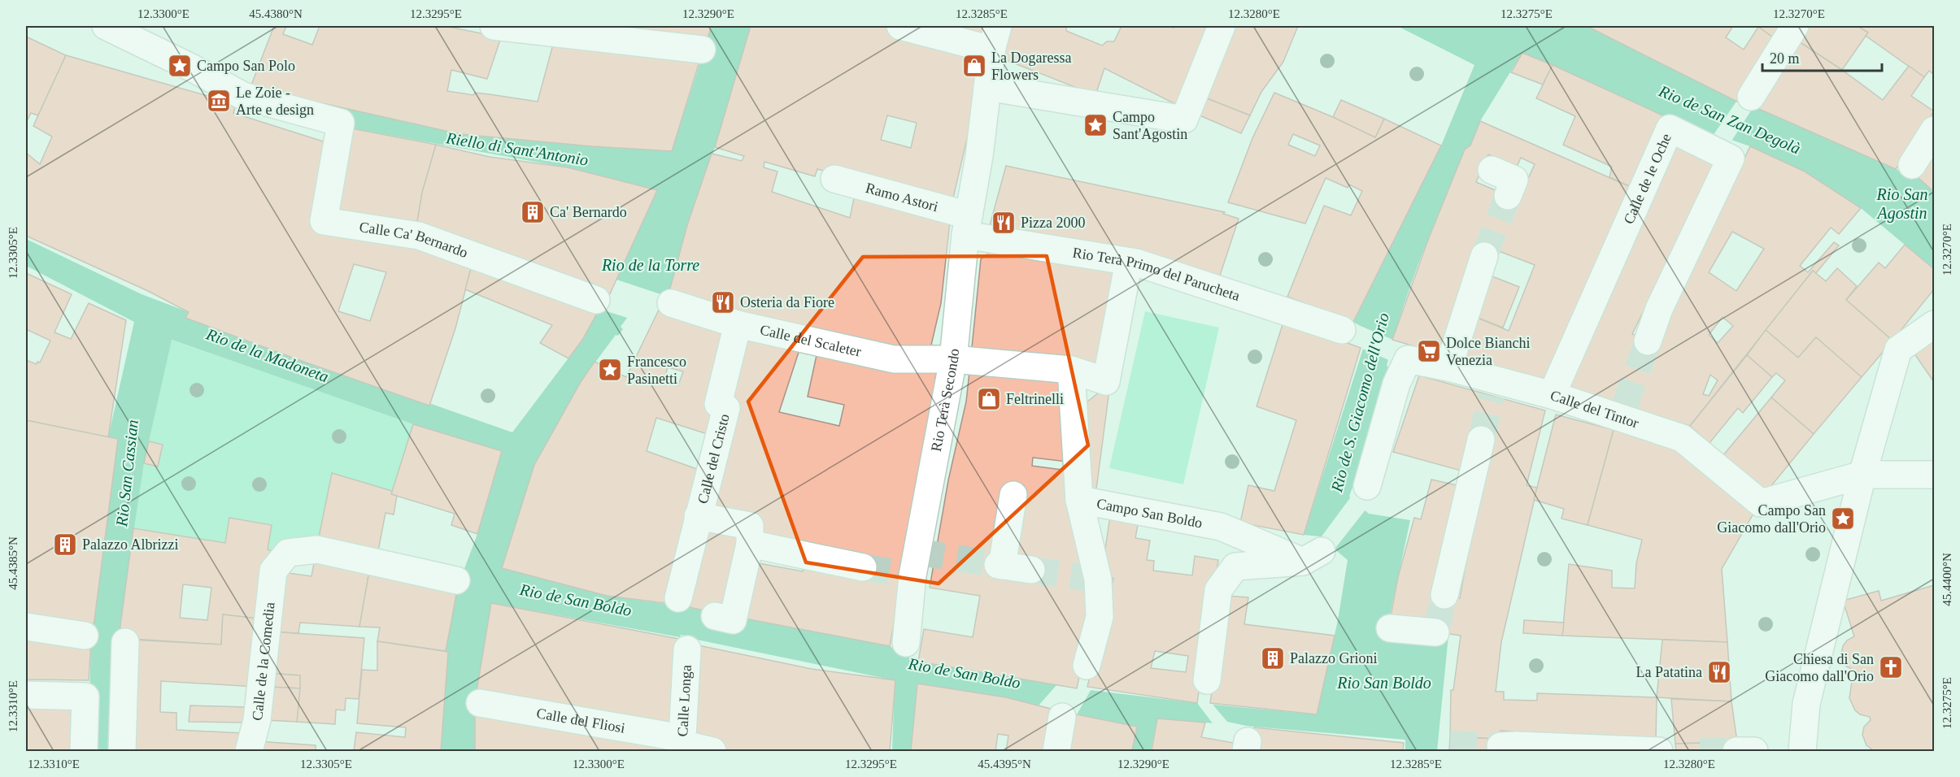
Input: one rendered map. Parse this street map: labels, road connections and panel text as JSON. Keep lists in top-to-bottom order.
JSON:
{
  "streets": {
    "street": [
      "Calle de le Oche",
      "Ramo Astori",
      "Calle Ca' Bernardo",
      "Rio Terà Primo del Parucheta",
      "Calle del Scaleter",
      "Rio Terà Secondo",
      "Calle del Tintor",
      "Calle del Cristo",
      "Campo San Boldo",
      "Calle de la Comedia",
      "Calle Longa",
      "Calle del Fliosi"
    ]
  },
  "crossings": [
    ["Calle de le Oche", "Calle del Tintor"],
    ["Ramo Astori", "Rio Terà Primo del Parucheta"],
    ["Ramo Astori", "Rio Terà Secondo"],
    ["Rio Terà Primo del Parucheta", "Rio Terà Secondo"],
    ["Calle del Scaleter", "Rio Terà Secondo"],
    ["Calle del Scaleter", "Calle del Cristo"],
    ["Calle del Scaleter", "Campo San Boldo"],
    ["Calle Longa", "Calle del Fliosi"]
  ],
  "water": [
    "Rio de San Zan Degolà",
    "Riello di Sant'Antonio",
    "Rio San Agostin",
    "Rio de la Torre",
    "Rio de la Madoneta",
    "Rio de S. Giacomo dell'Orio",
    "Rio San Cassian",
    "Rio de San Boldo",
    "Rio San Boldo"
  ],
  "places": {
    "place": [
      "Campo San Polo",
      "Campo Sant'Agostin",
      "Francesco Pasinetti",
      "Campo San Giacomo dall'Orio"
    ],
    "shop": ["La Dogaressa Flowers", "Feltrinelli"],
    "museum": ["Le Zoie - Arte e design"],
    "building": ["Ca' Bernardo", "Palazzo Albrizzi", "Palazzo Grioni"],
    "restaurant": ["Pizza 2000", "Osteria da Fiore", "La Patatina"],
    "supermarket": ["Dolce Bianchi Venezia"],
    "church": ["Chiesa di San Giacomo dall'Orio"]
  },
  "scale_bar": "20 m",
  "coordinates": [
    "12.3300°E",
    "45.4380°N",
    "12.3295°E",
    "12.3290°E",
    "12.3285°E",
    "12.3280°E",
    "12.3275°E",
    "12.3270°E",
    "12.3305°E",
    "45.4385°N",
    "45.4400°N",
    "12.3310°E",
    "45.4395°N"
  ]
}
